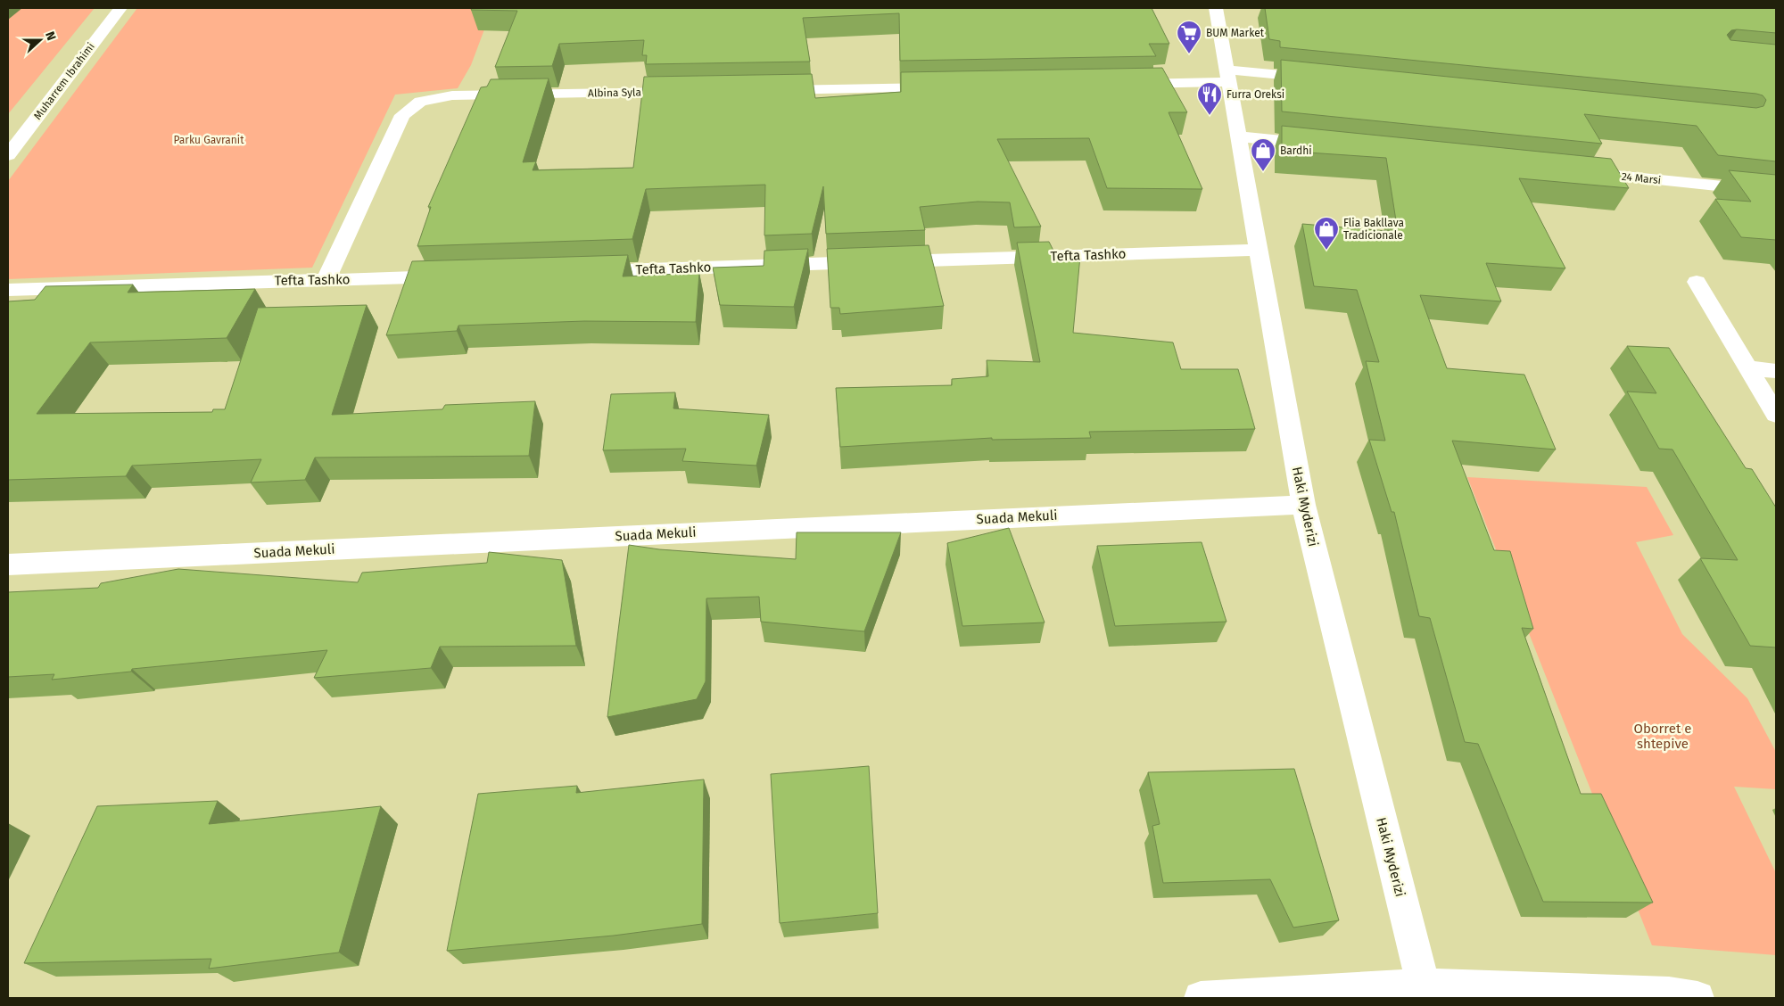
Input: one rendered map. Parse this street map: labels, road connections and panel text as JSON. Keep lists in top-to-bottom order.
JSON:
{
  "streets": {
    "street": [
      "Muharrem Ibrahimi",
      "Albina Syla",
      "24 Marsi",
      "Tefta Tashko",
      "Haki Myderizi",
      "Suada Mekuli"
    ]
  },
  "crossings": [
    ["Albina Syla", "Tefta Tashko"],
    ["Tefta Tashko", "Haki Myderizi"],
    ["Haki Myderizi", "Suada Mekuli"]
  ],
  "parks": ["Parku Gavranit", "Oborret e shtepive"],
  "places": {
    "supermarket": ["BUM Market"],
    "restaurant": ["Furra Oreksi"],
    "shop": ["Bardhi", "Flia Bakllava Tradicionale"]
  },
  "north": "right"
}
